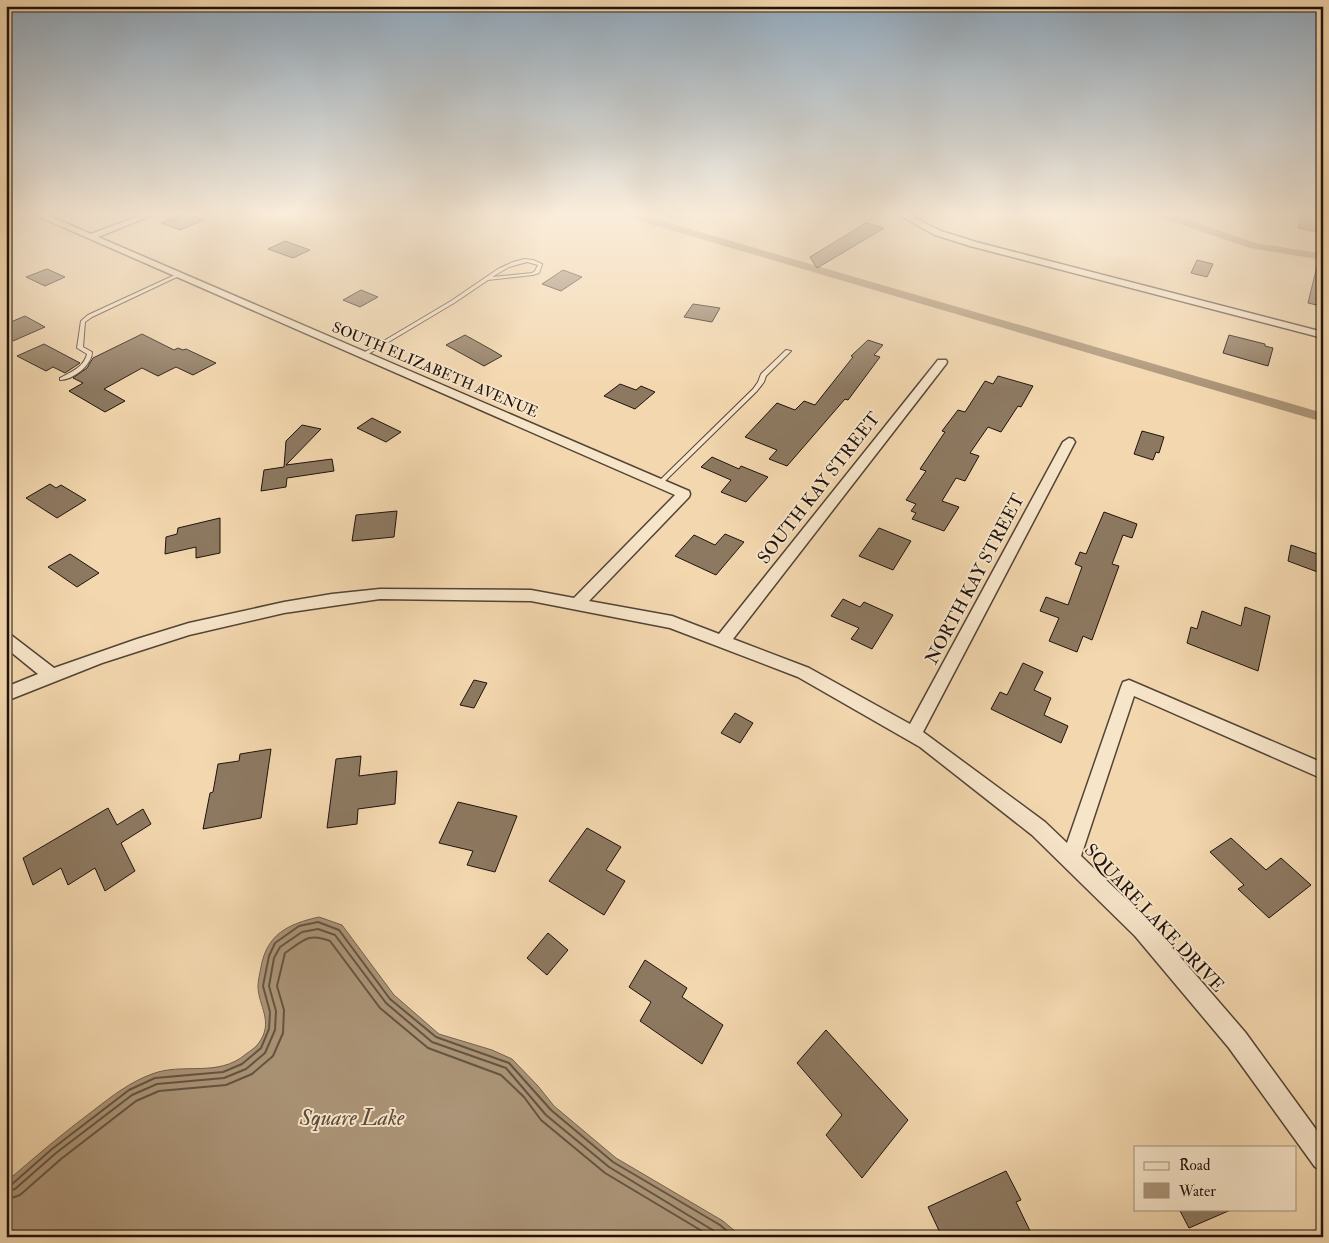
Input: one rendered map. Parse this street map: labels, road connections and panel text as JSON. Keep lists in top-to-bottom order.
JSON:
{
  "streets": {
    "street": [
      "SOUTH ELIZABETH AVENUE",
      "SOUTH KAY STREET",
      "NORTH KAY STREET",
      "SQUARE LAKE DRIVE"
    ]
  },
  "crossings": [
    ["SOUTH ELIZABETH AVENUE", "SQUARE LAKE DRIVE"],
    ["SOUTH KAY STREET", "SQUARE LAKE DRIVE"],
    ["NORTH KAY STREET", "SQUARE LAKE DRIVE"]
  ],
  "water": ["Square Lake"],
  "legend": ["Road", "Water"]
}
